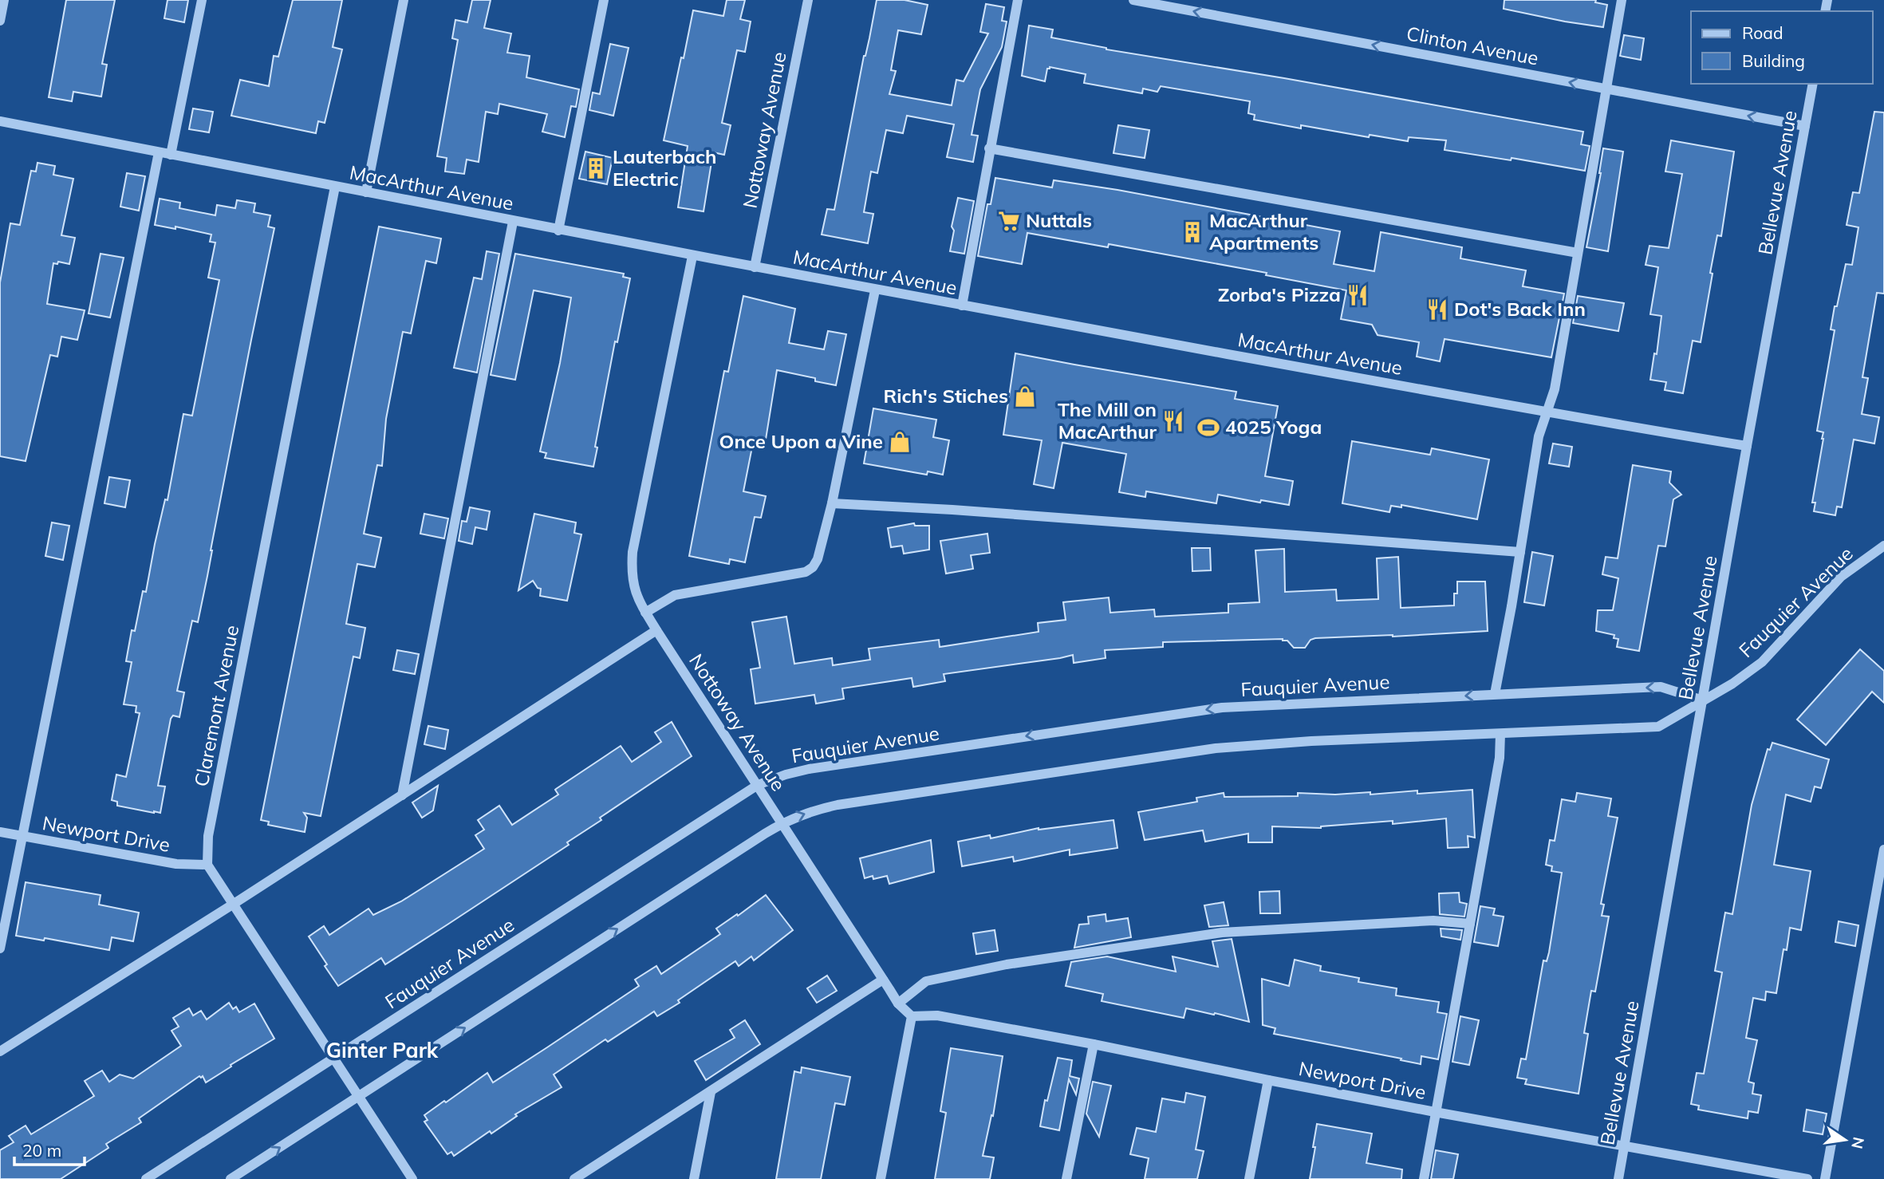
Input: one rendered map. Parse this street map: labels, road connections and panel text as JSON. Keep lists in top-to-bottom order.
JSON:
{
  "streets": {
    "street": [
      "Clinton Avenue",
      "Nottoway Avenue",
      "Bellevue Avenue",
      "MacArthur Avenue",
      "Fauquier Avenue",
      "Claremont Avenue",
      "Newport Drive"
    ]
  },
  "crossings": [
    ["Clinton Avenue", "Bellevue Avenue"],
    ["Nottoway Avenue", "MacArthur Avenue"],
    ["Nottoway Avenue", "Fauquier Avenue"],
    ["Nottoway Avenue", "Newport Drive"],
    ["Bellevue Avenue", "MacArthur Avenue"],
    ["Bellevue Avenue", "Fauquier Avenue"],
    ["Bellevue Avenue", "Newport Drive"],
    ["MacArthur Avenue", "Claremont Avenue"],
    ["Claremont Avenue", "Newport Drive"]
  ],
  "one_way": ["Clinton Avenue"],
  "districts": ["Ginter Park"],
  "places": {
    "building": ["Lauterbach Electric", "MacArthur Apartments"],
    "supermarket": ["Nuttals"],
    "restaurant": ["Zorba's Pizza", "Dot's Back Inn", "The Mill on MacArthur"],
    "shop": ["Rich's Stiches", "Once Upon a Vine"],
    "sports": ["4025 Yoga"]
  },
  "legend": ["Road", "Building"],
  "scale_bar": "20 m",
  "north": "right"
}
